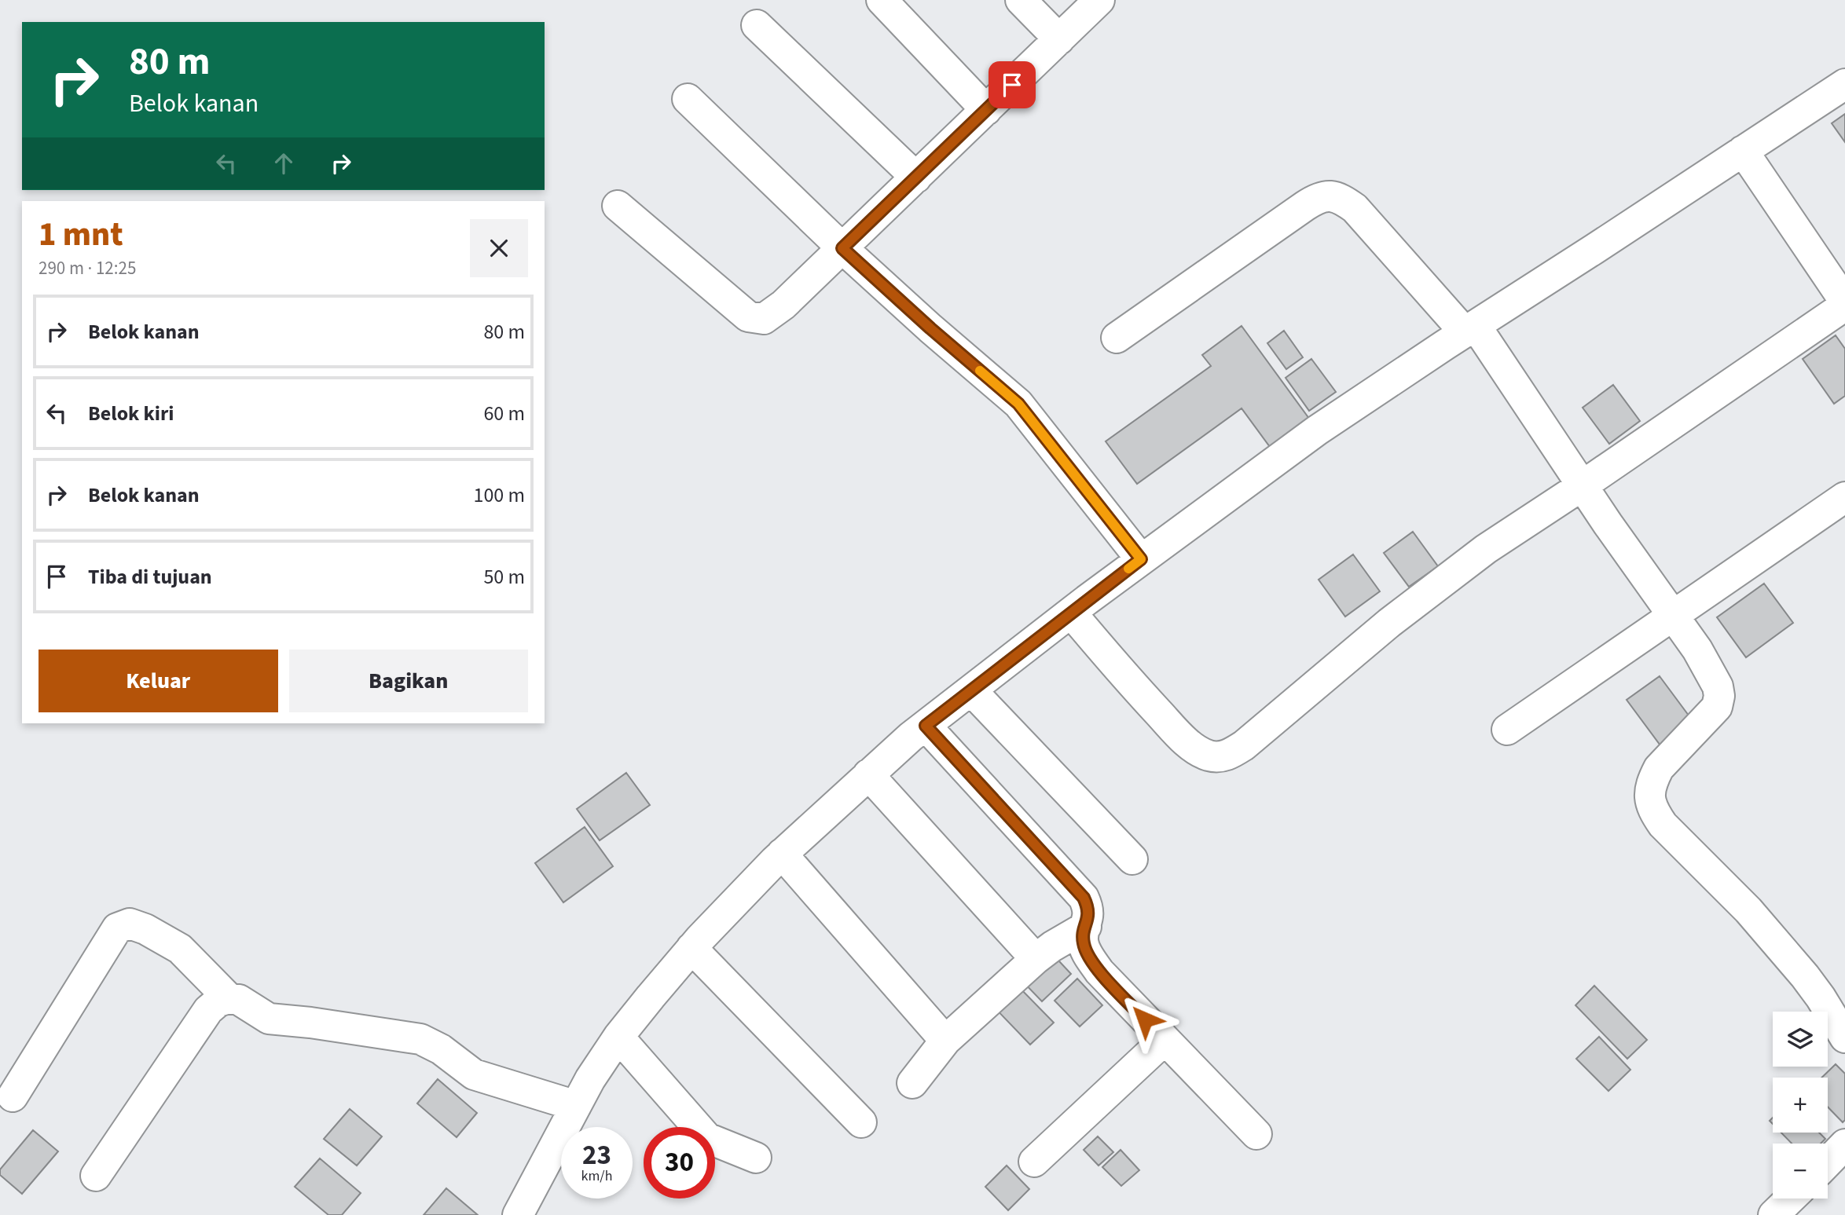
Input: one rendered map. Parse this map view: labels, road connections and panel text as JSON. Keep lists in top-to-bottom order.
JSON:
{
  "page": {
    "turn": ["80 m", "Belok kanan"],
    "heading": ["1 mnt", "290 m · 12:25"],
    "list": [
      {
        "name": "Belok kanan",
        "value": "80 m"
      },
      {
        "name": "Belok kiri",
        "value": "60 m"
      },
      {
        "name": "Belok kanan",
        "value": "100 m"
      },
      {
        "name": "Tiba di tujuan",
        "value": "50 m"
      }
    ],
    "buttons": ["Keluar", "Bagikan"],
    "map_buttons": ["+", "−"],
    "speed": "23 km/h",
    "limit": "30"
  }
}
